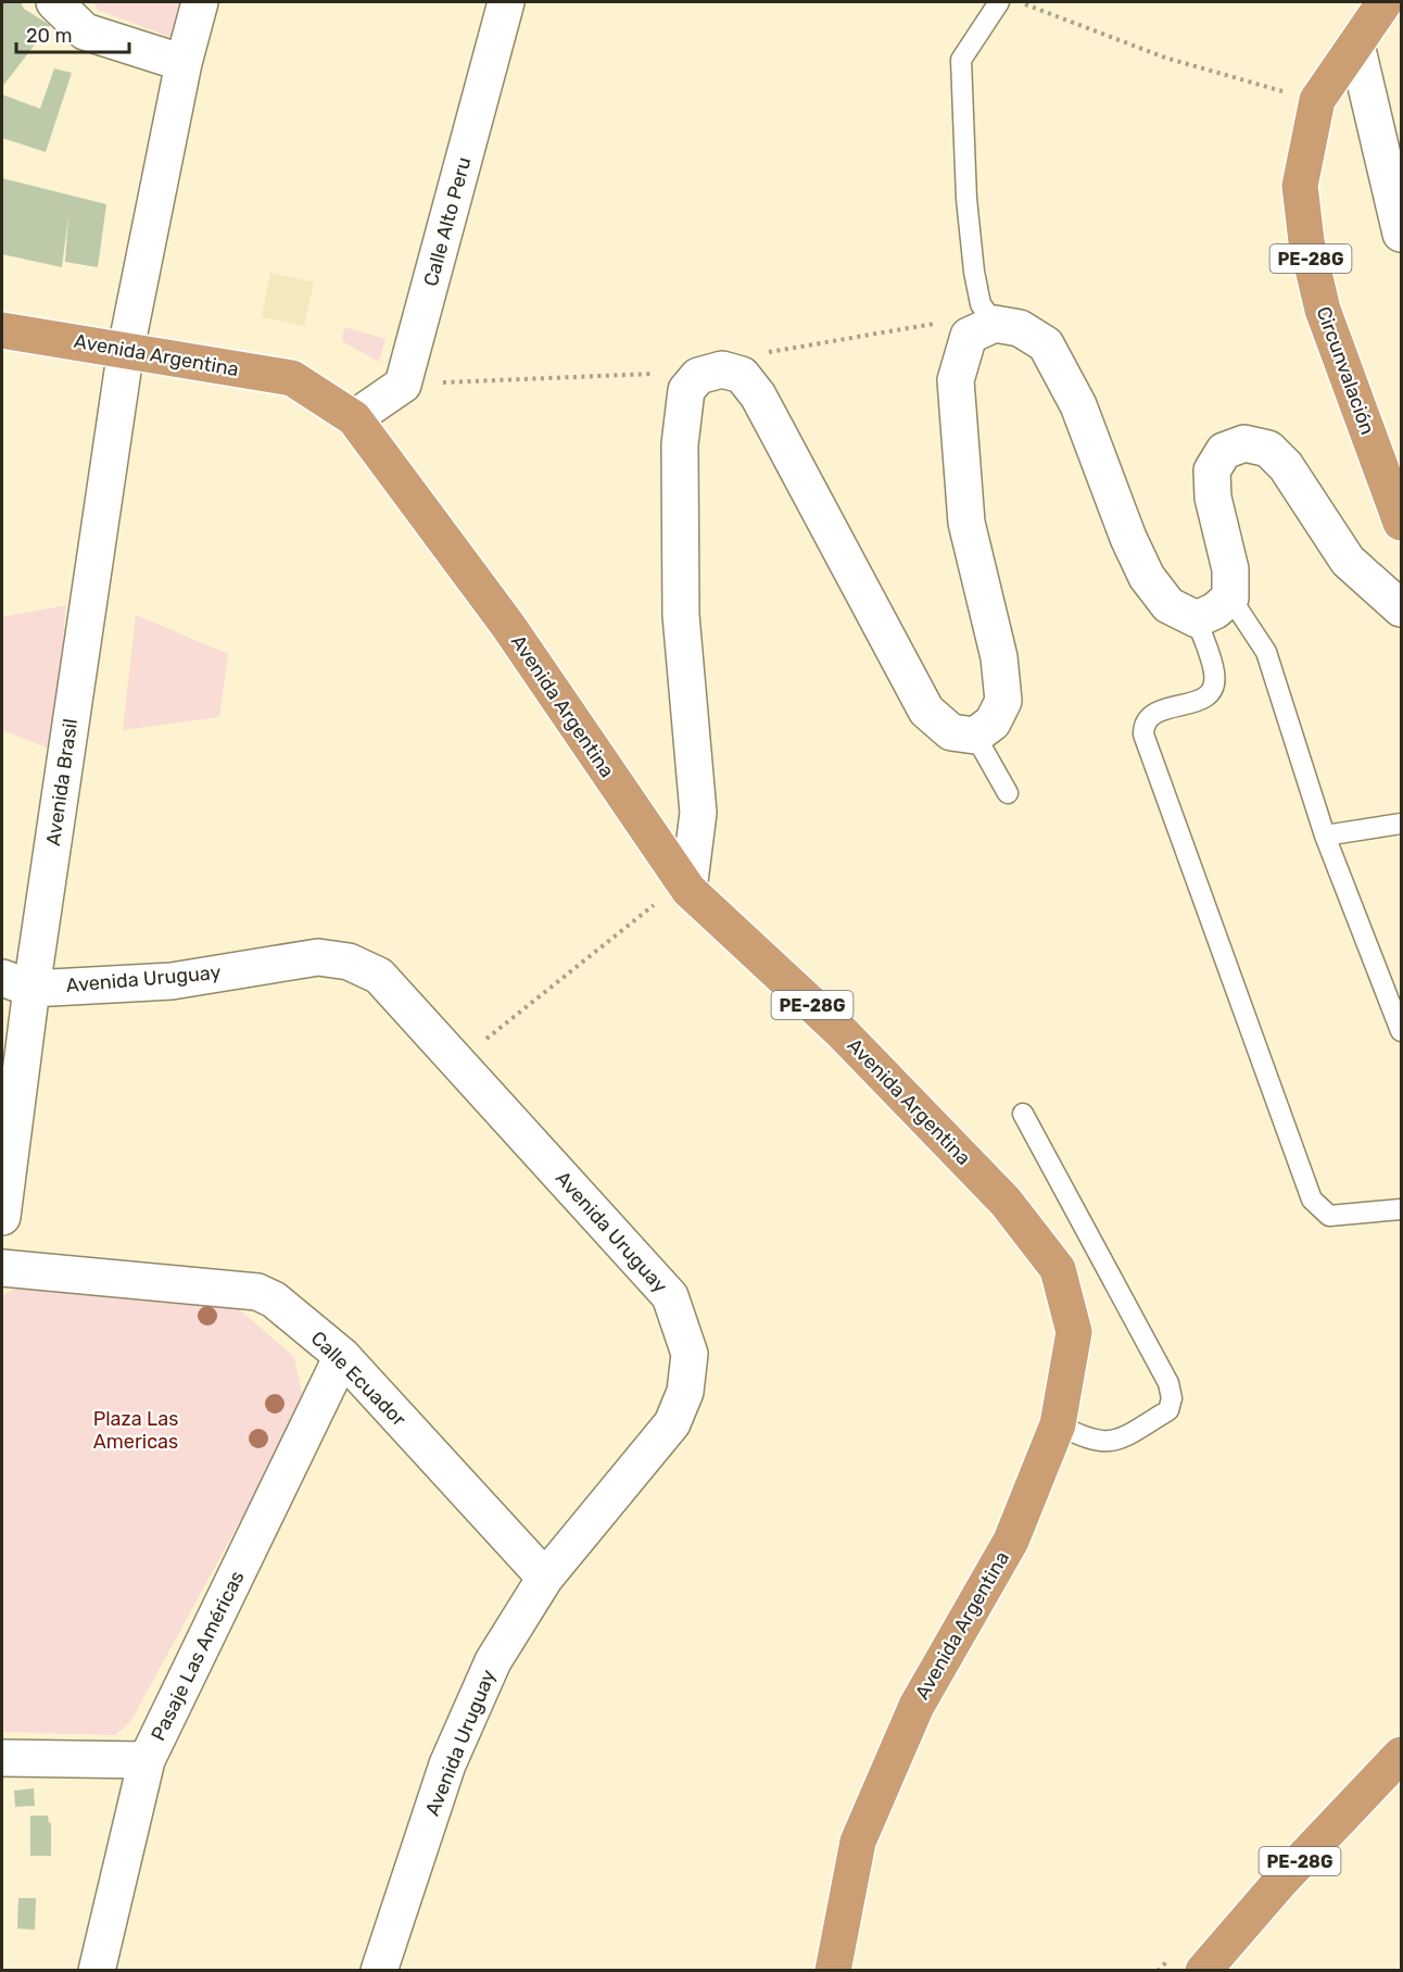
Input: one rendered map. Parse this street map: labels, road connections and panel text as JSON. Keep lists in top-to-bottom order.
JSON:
{
  "streets": {
    "highway": ["PE-28G", "Avenida Argentina", "Circunvalación"],
    "street": [
      "Calle Alto Peru",
      "Avenida Brasil",
      "Avenida Uruguay",
      "Calle Ecuador",
      "Pasaje Las Américas"
    ]
  },
  "crossings": [
    ["Calle Alto Peru", "Avenida Argentina"],
    ["Avenida Argentina", "Avenida Brasil"],
    ["Avenida Brasil", "Avenida Uruguay"],
    ["Avenida Uruguay", "Calle Ecuador"],
    ["Calle Ecuador", "Pasaje Las Américas"]
  ],
  "parks": ["Plaza Las Americas"],
  "scale_bar": "20 m"
}
